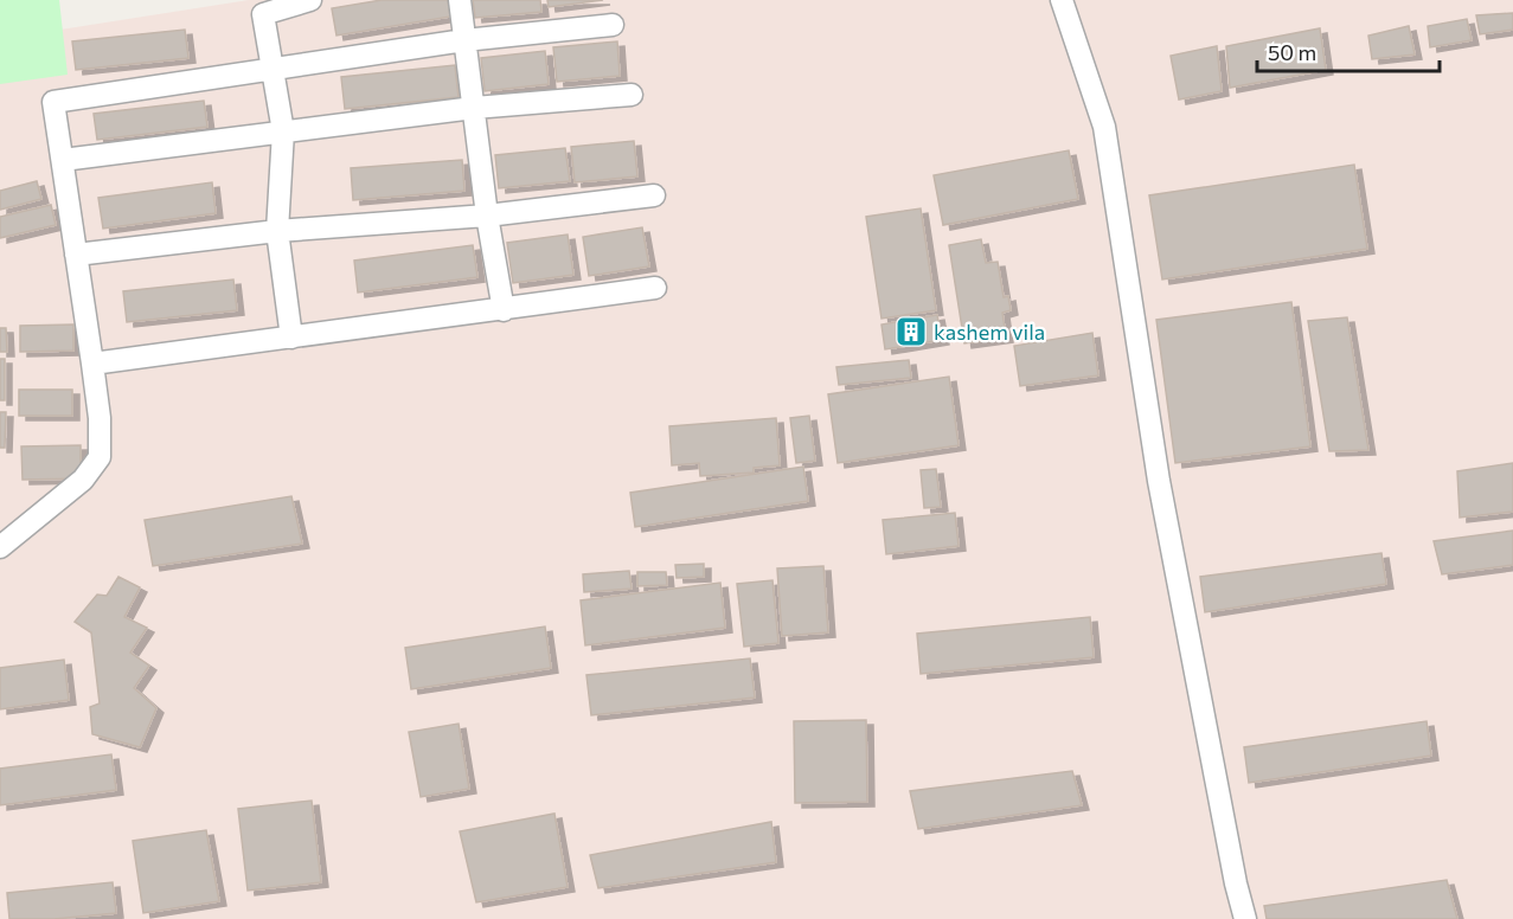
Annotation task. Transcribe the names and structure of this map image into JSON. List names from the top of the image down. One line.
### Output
{"places":{"building":["kashem vila"]},"scale_bar":"50 m"}
